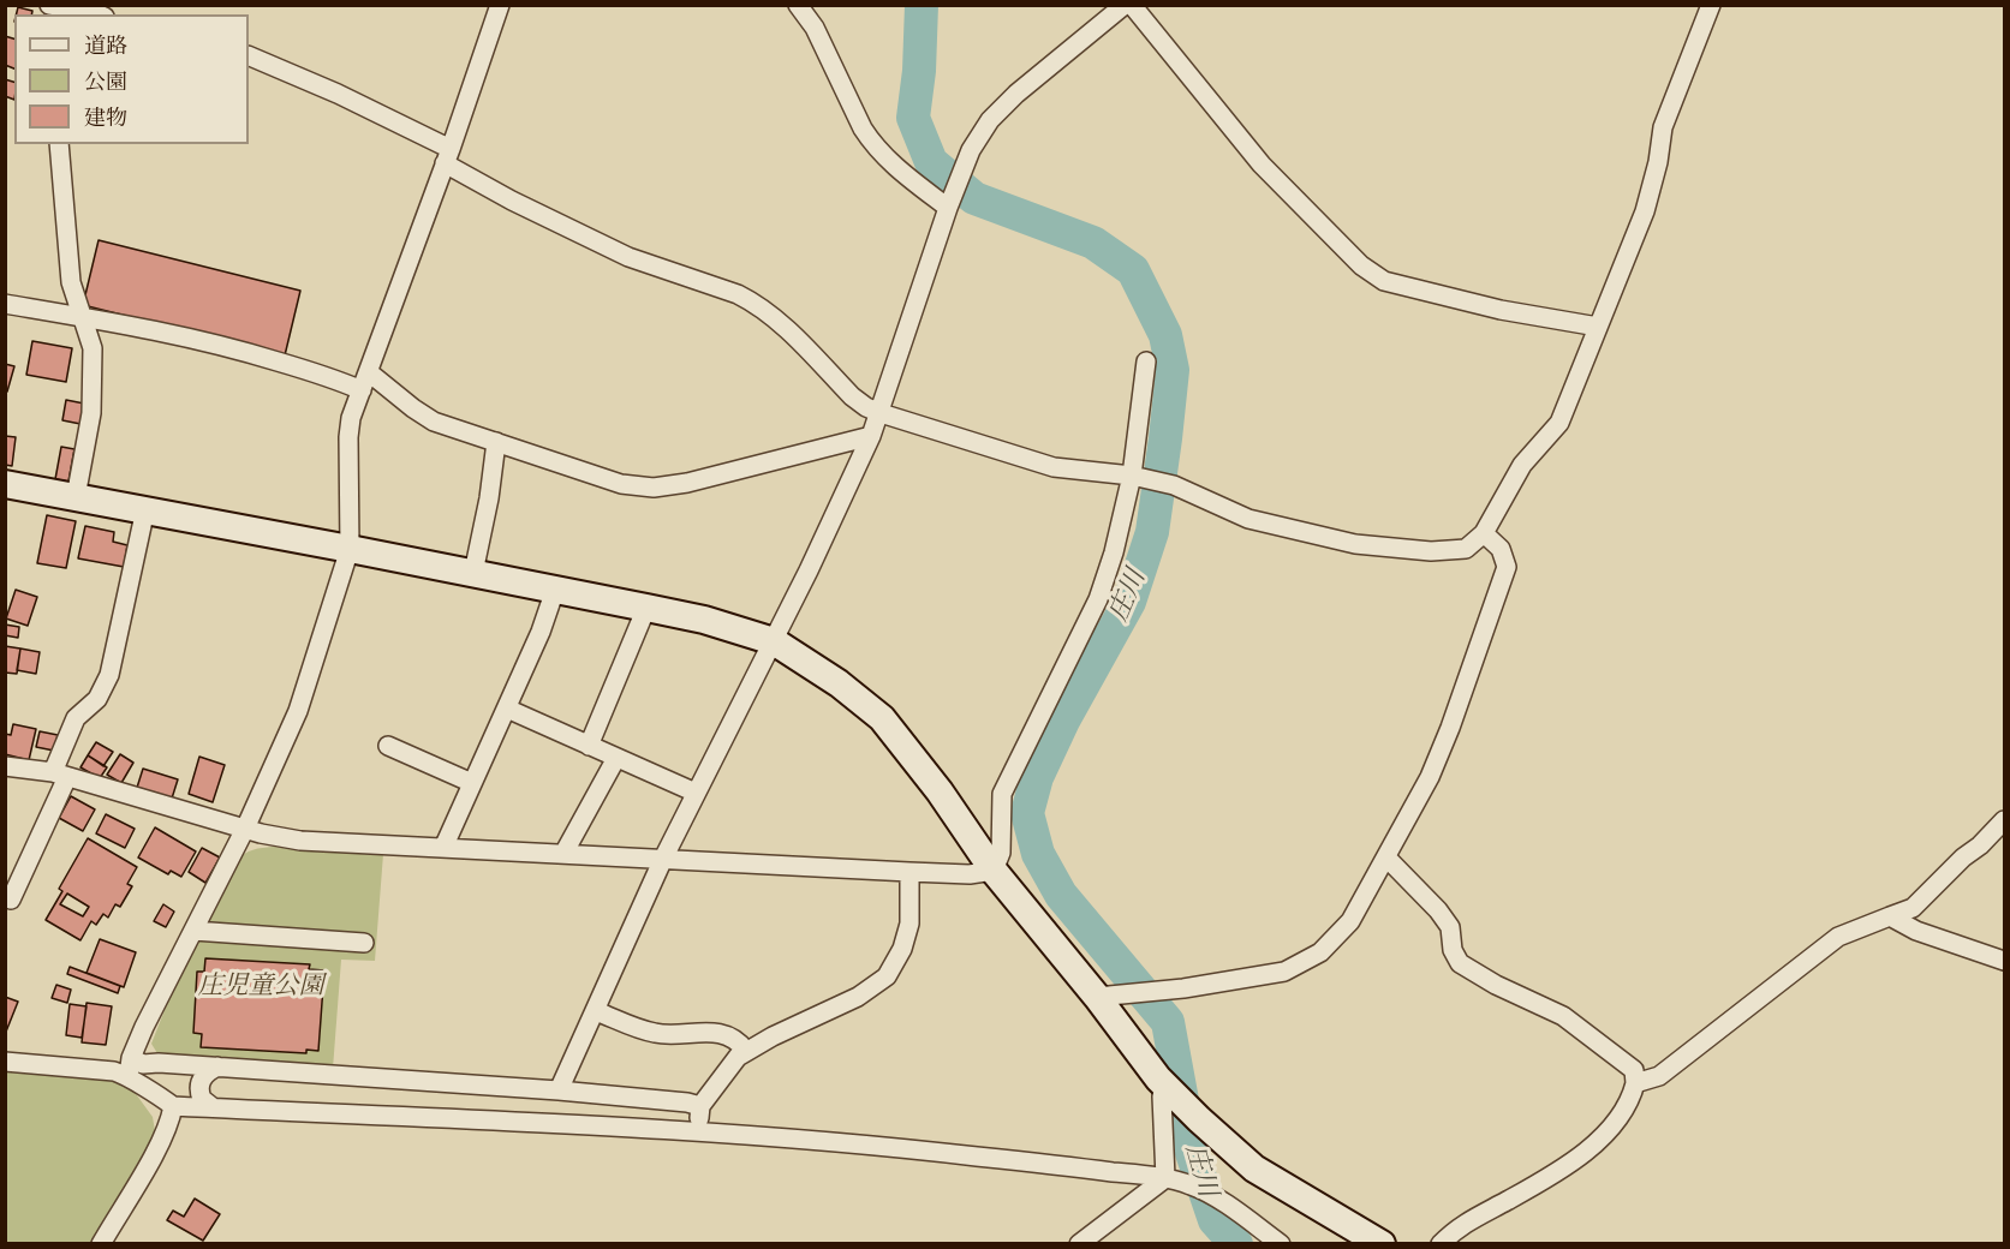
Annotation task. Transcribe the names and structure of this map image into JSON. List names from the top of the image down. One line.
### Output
{"water":["庄川"],"parks":["庄児童公園"],"legend":["道路","公園","建物"]}
